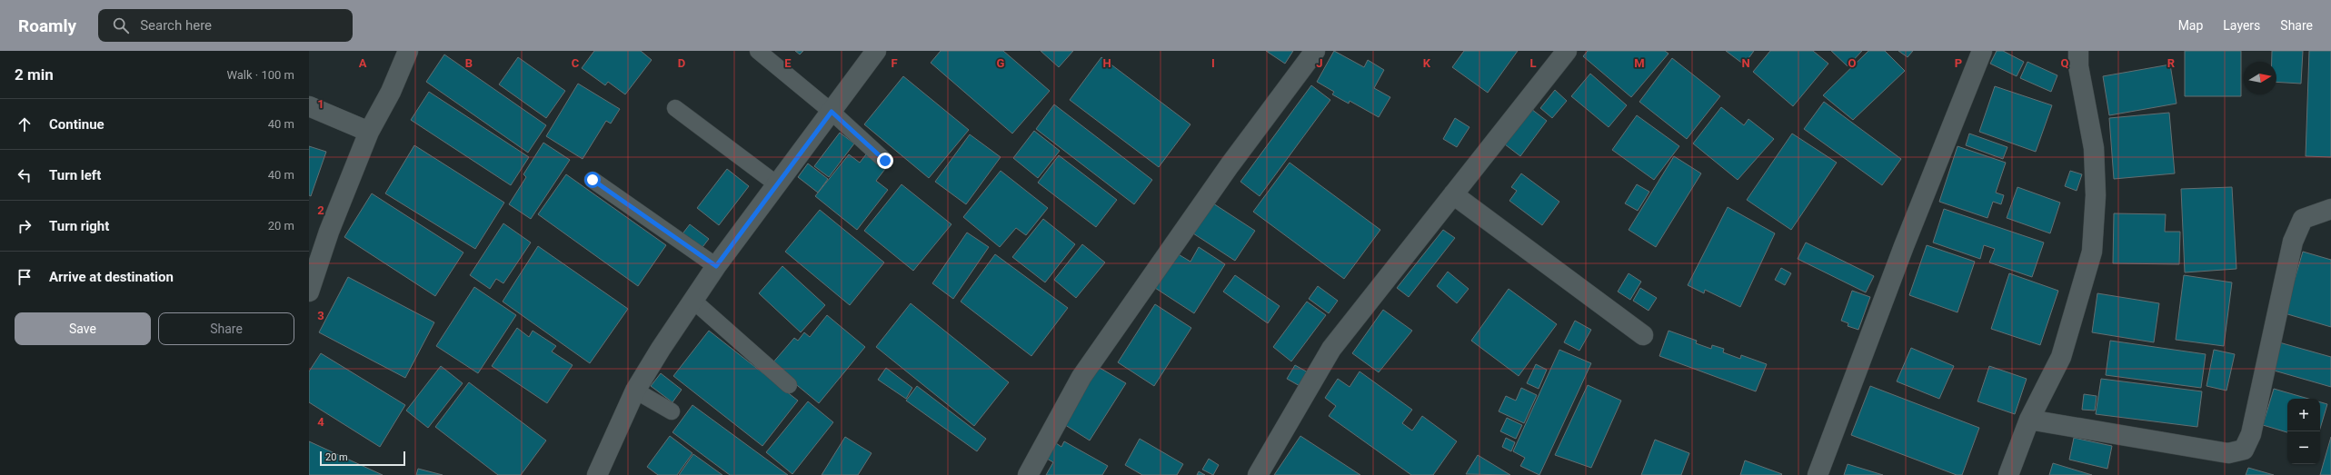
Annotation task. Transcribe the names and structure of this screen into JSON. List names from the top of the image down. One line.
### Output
{"scale_bar":"20 m","north":"right","page":{"header":"Roamly","search":"Search here","nav":["Map","Layers","Share"],"heading":["2 min","Walk · 100 m"],"list":[["Continue","40 m"],["Turn left","40 m"],["Turn right","20 m"],"Arrive at destination"],"buttons":["Save","Share"],"map_buttons":["+","−"],"scale":"20 m"},"grid":{"columns":["A","B","C","D","E","F","G","H","I","J","K","L","M","N","O","P","Q","R"],"rows":["1","2","3","4"]}}
